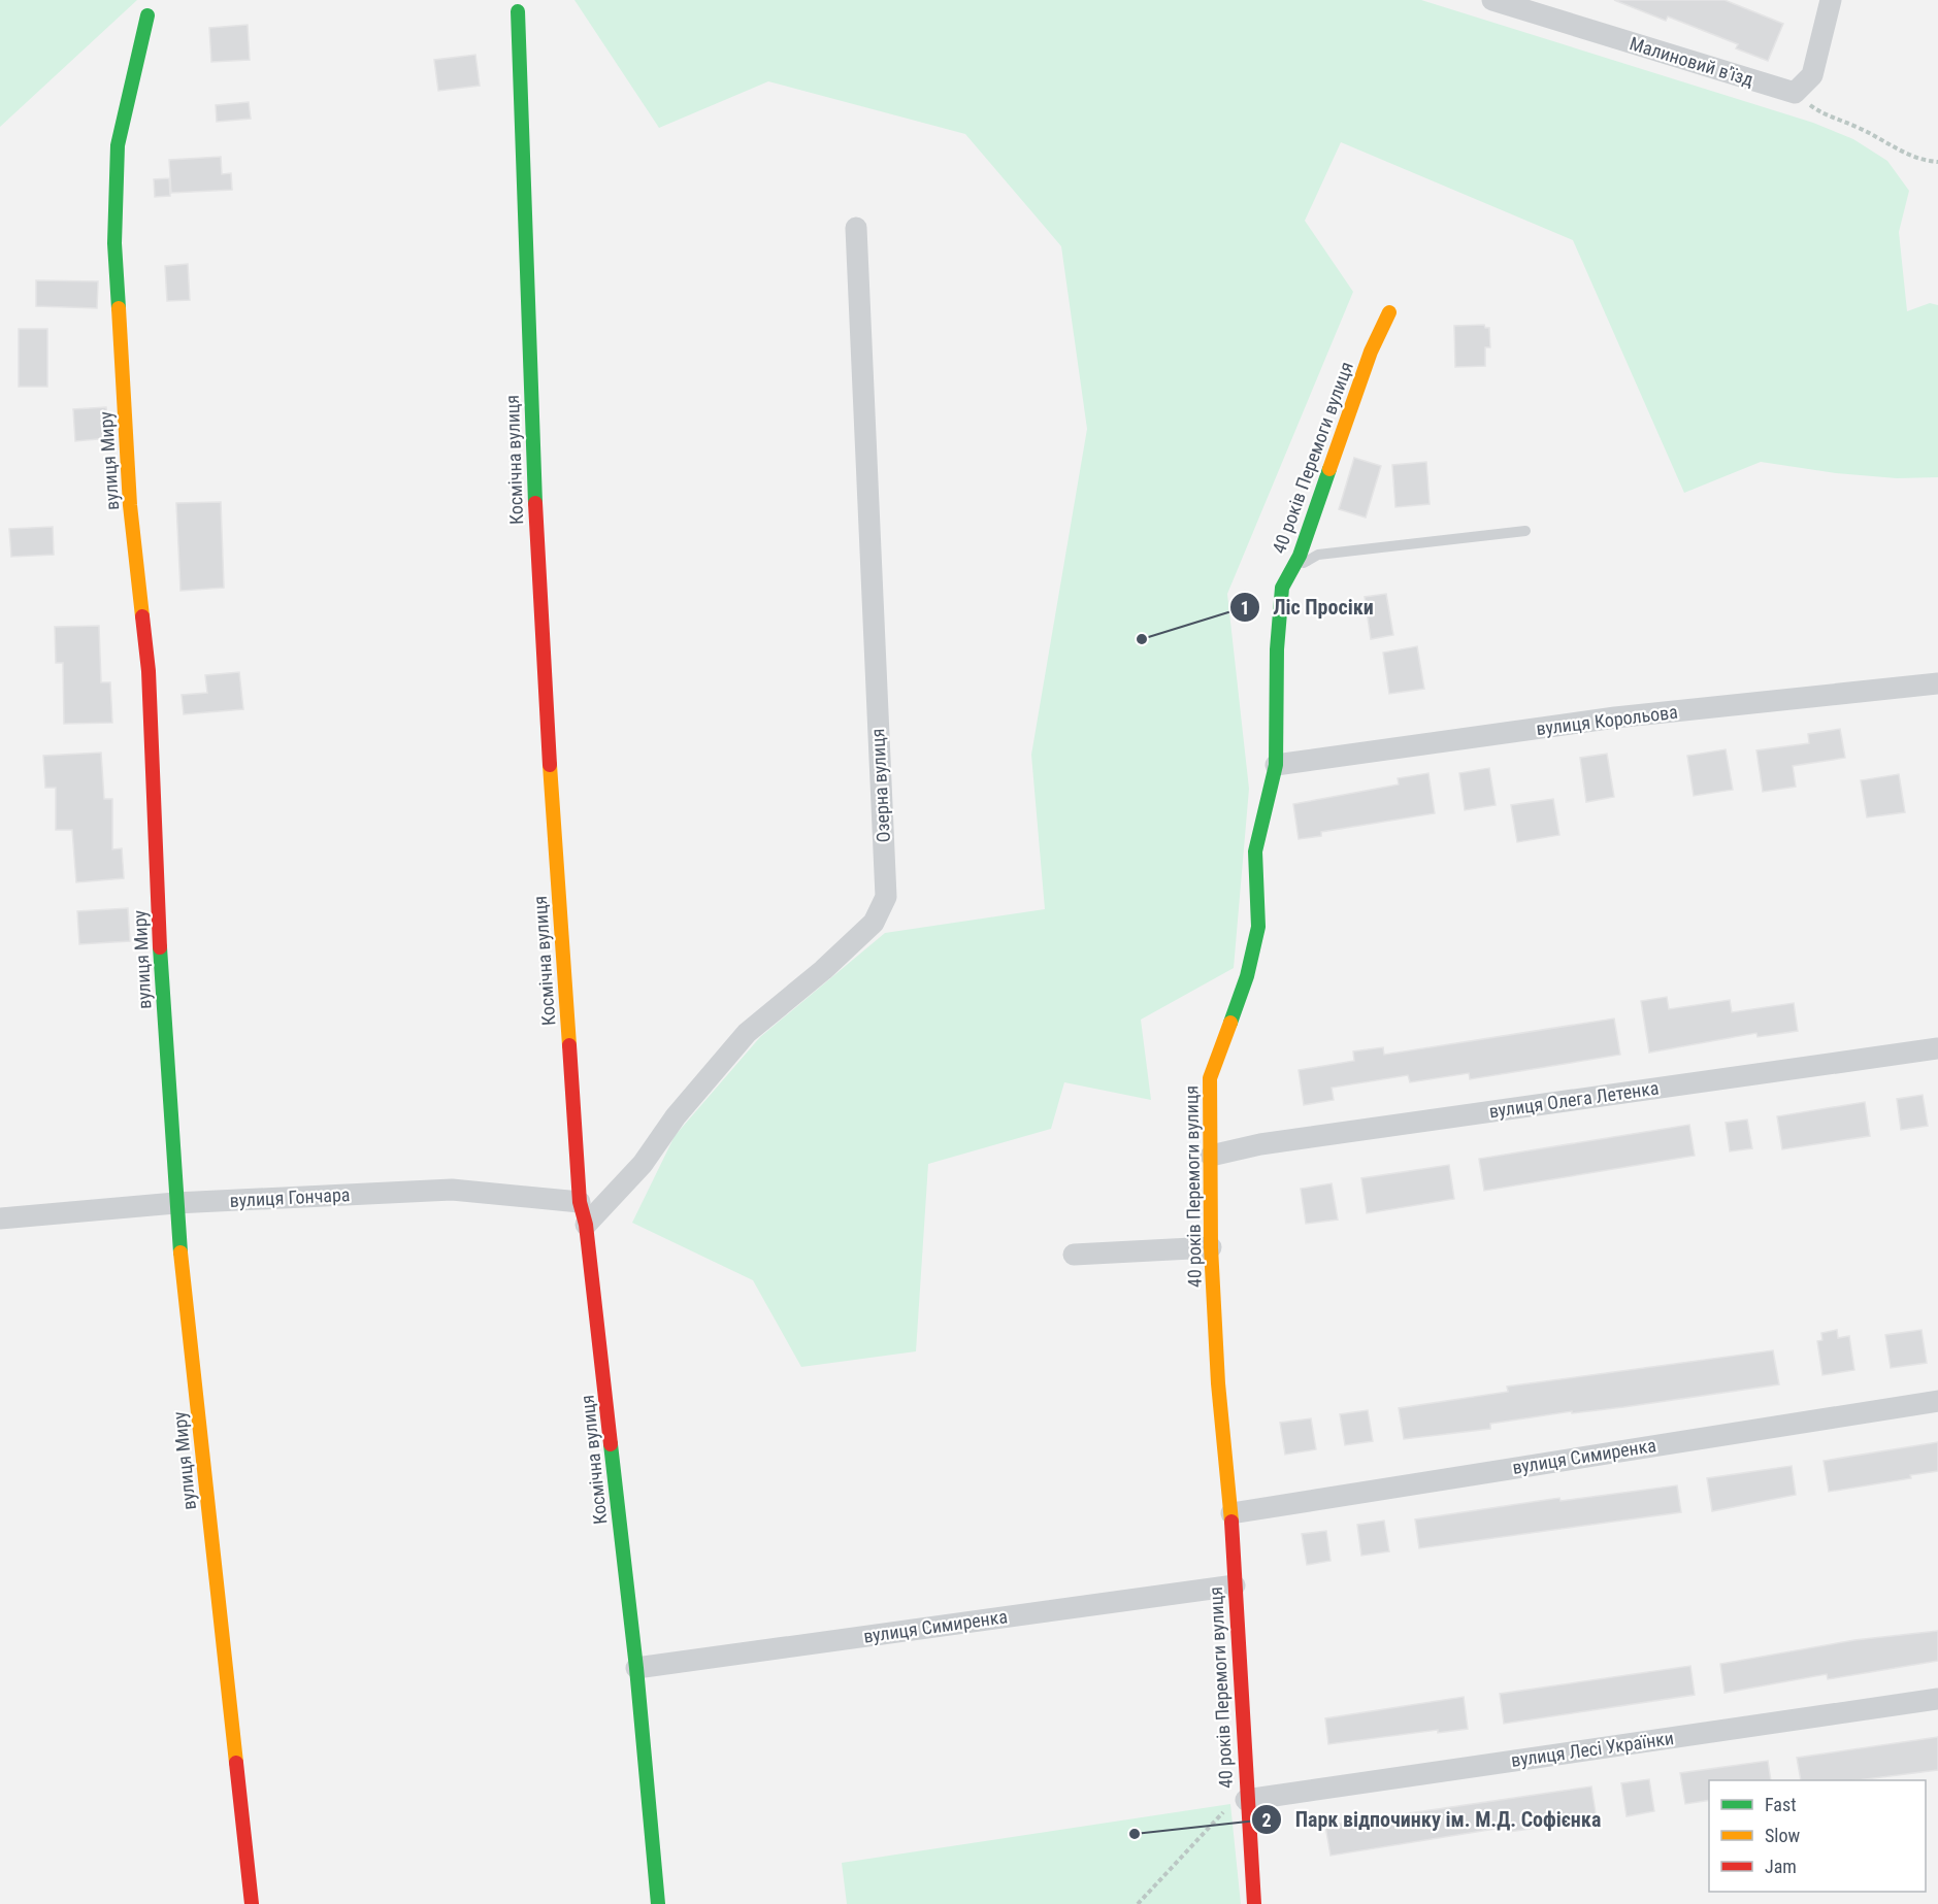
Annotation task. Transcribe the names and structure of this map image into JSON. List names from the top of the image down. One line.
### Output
{"streets":{"street":["Малиновий в'їзд","40 років Перемоги вулиця","Космічна вулиця","вулиця Миру","вулиця Корольова","Озерна вулиця","вулиця Олега Летенка","вулиця Гончара","вулиця Симиренка","вулиця Лесі Українки"]},"crossings":[["40 років Перемоги вулиця","вулиця Корольова"],["40 років Перемоги вулиця","вулиця Олега Летенка"],["40 років Перемоги вулиця","вулиця Симиренка"],["40 років Перемоги вулиця","вулиця Лесі Українки"],["Космічна вулиця","Озерна вулиця"],["Космічна вулиця","вулиця Гончара"],["Космічна вулиця","вулиця Симиренка"],["вулиця Миру","вулиця Гончара"]],"places":["Ліс Просіки","Парк відпочинку ім. М.Д. Софієнка"],"legend":["Fast","Slow","Jam"]}
